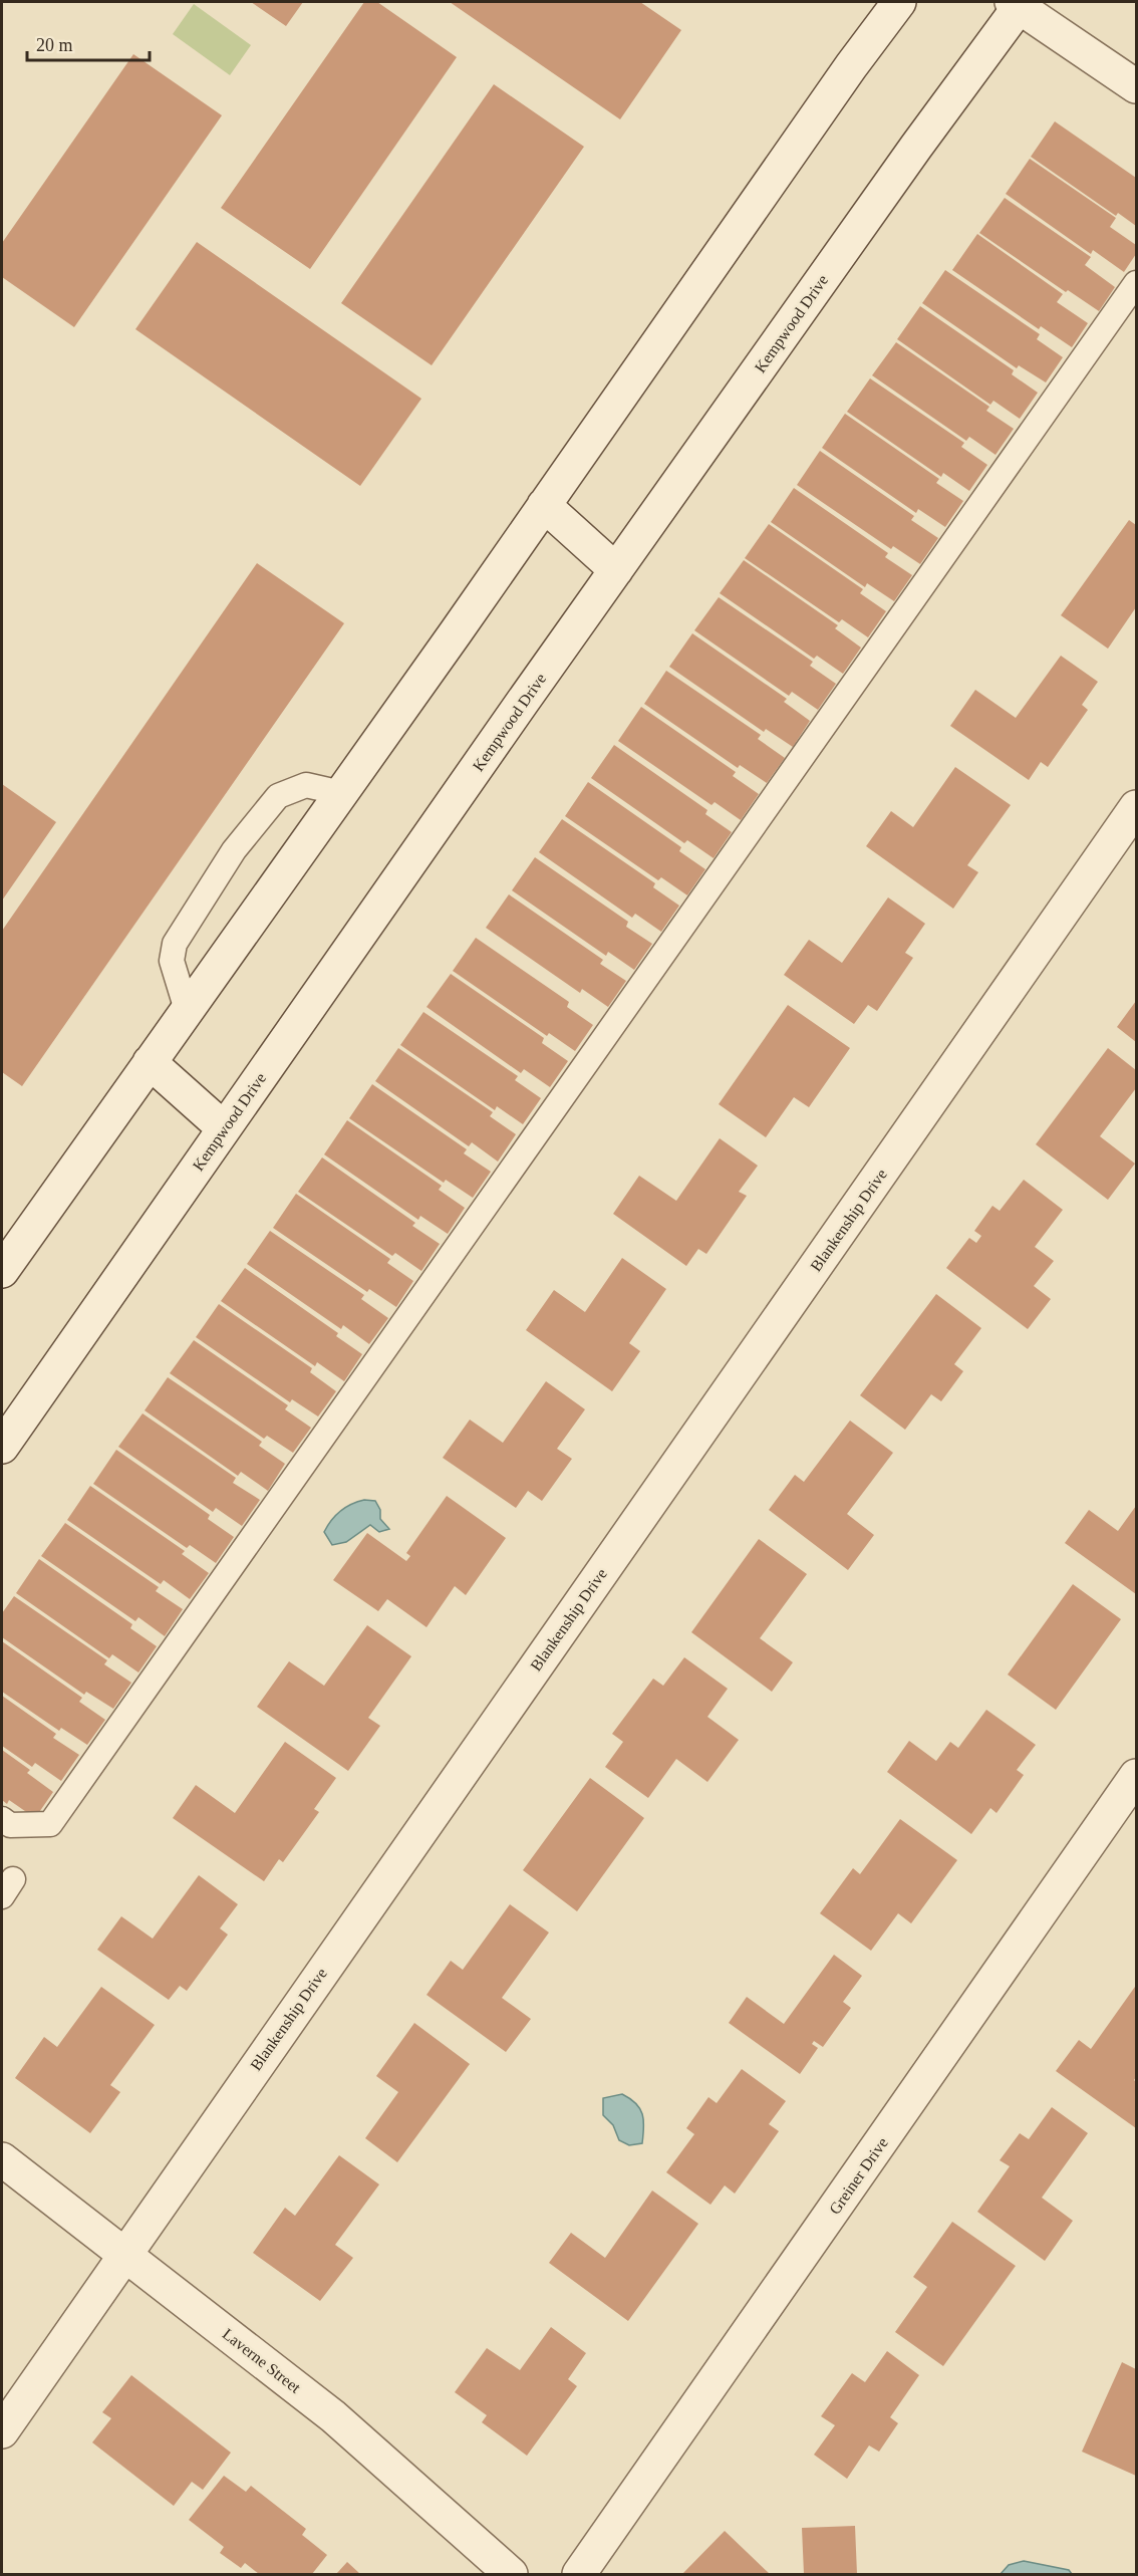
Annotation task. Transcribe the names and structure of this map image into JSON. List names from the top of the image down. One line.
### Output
{"streets":{"street":["Kempwood Drive","Blankenship Drive","Greiner Drive","Laverne Street"]},"crossings":[["Blankenship Drive","Laverne Street"]],"scale_bar":"20 m"}
